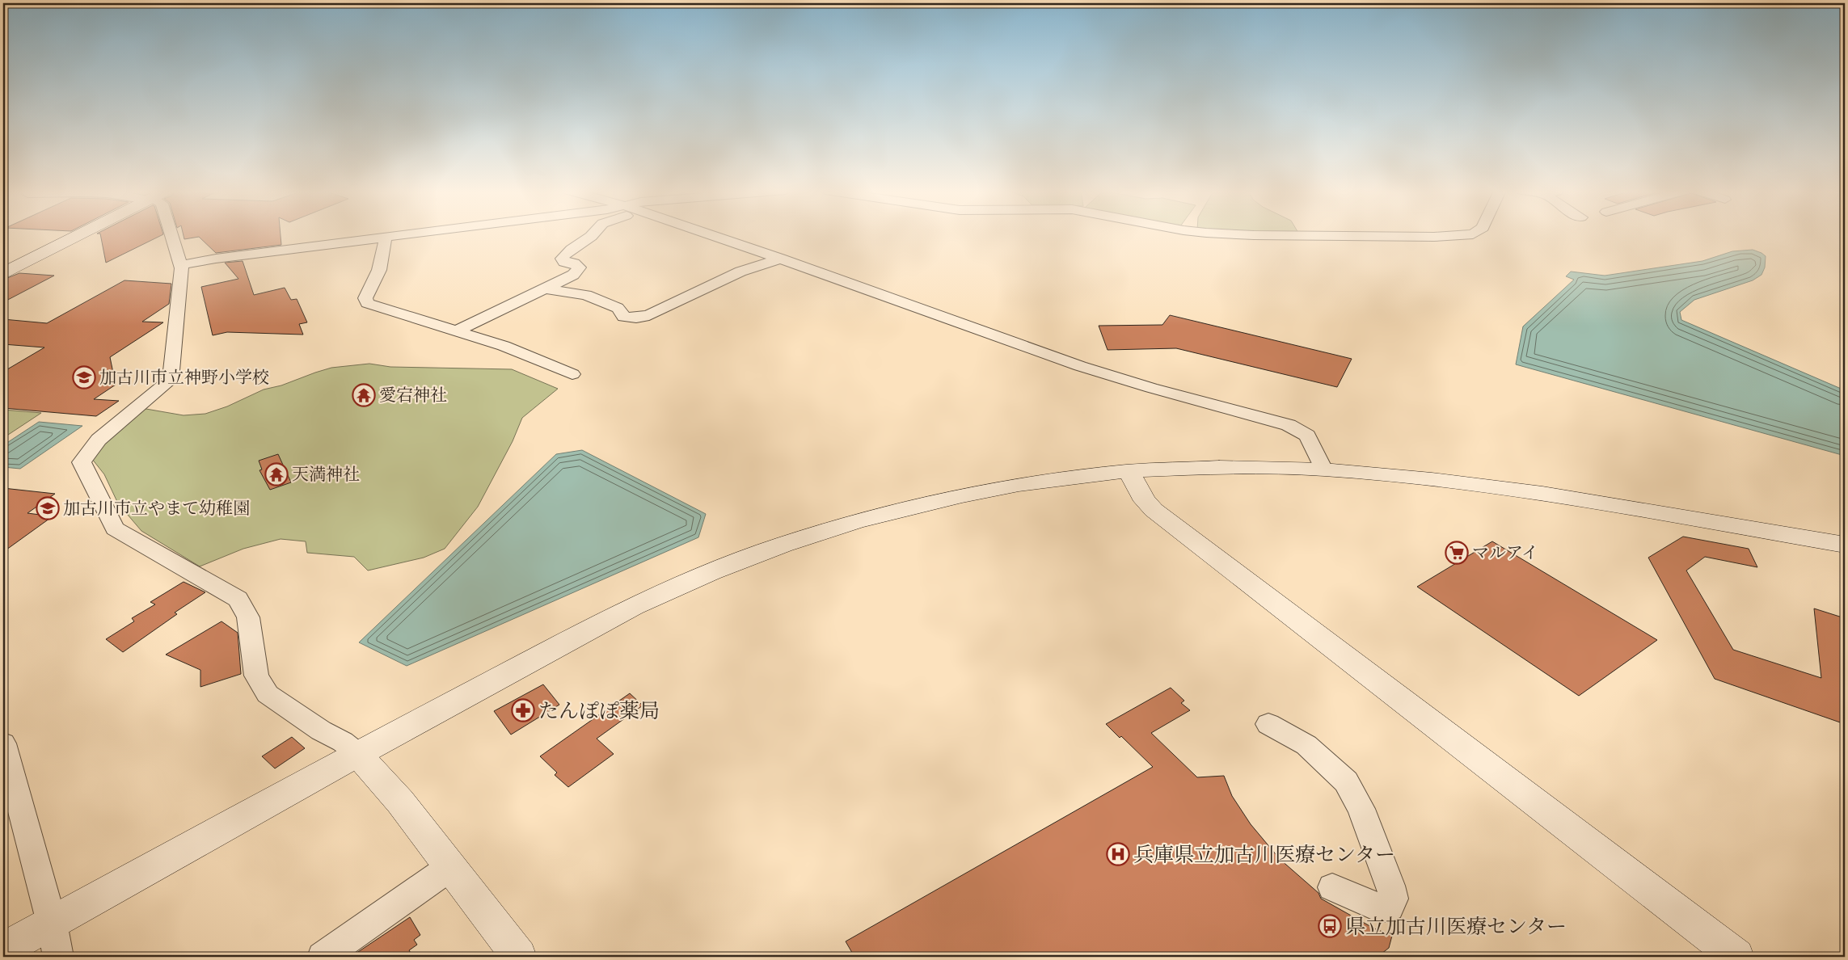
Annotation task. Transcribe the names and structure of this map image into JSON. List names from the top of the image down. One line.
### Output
{"places":{"school or university":["加古川市立神野小学校","加古川市立やまて幼稚園"],"temple":["愛宕神社","天満神社"],"supermarket":["マルアイ"],"pharmacy":["たんぽぽ薬局"],"hospital":["兵庫県立加古川医療センター"],"bus stop":["県立加古川医療センター"]}}
